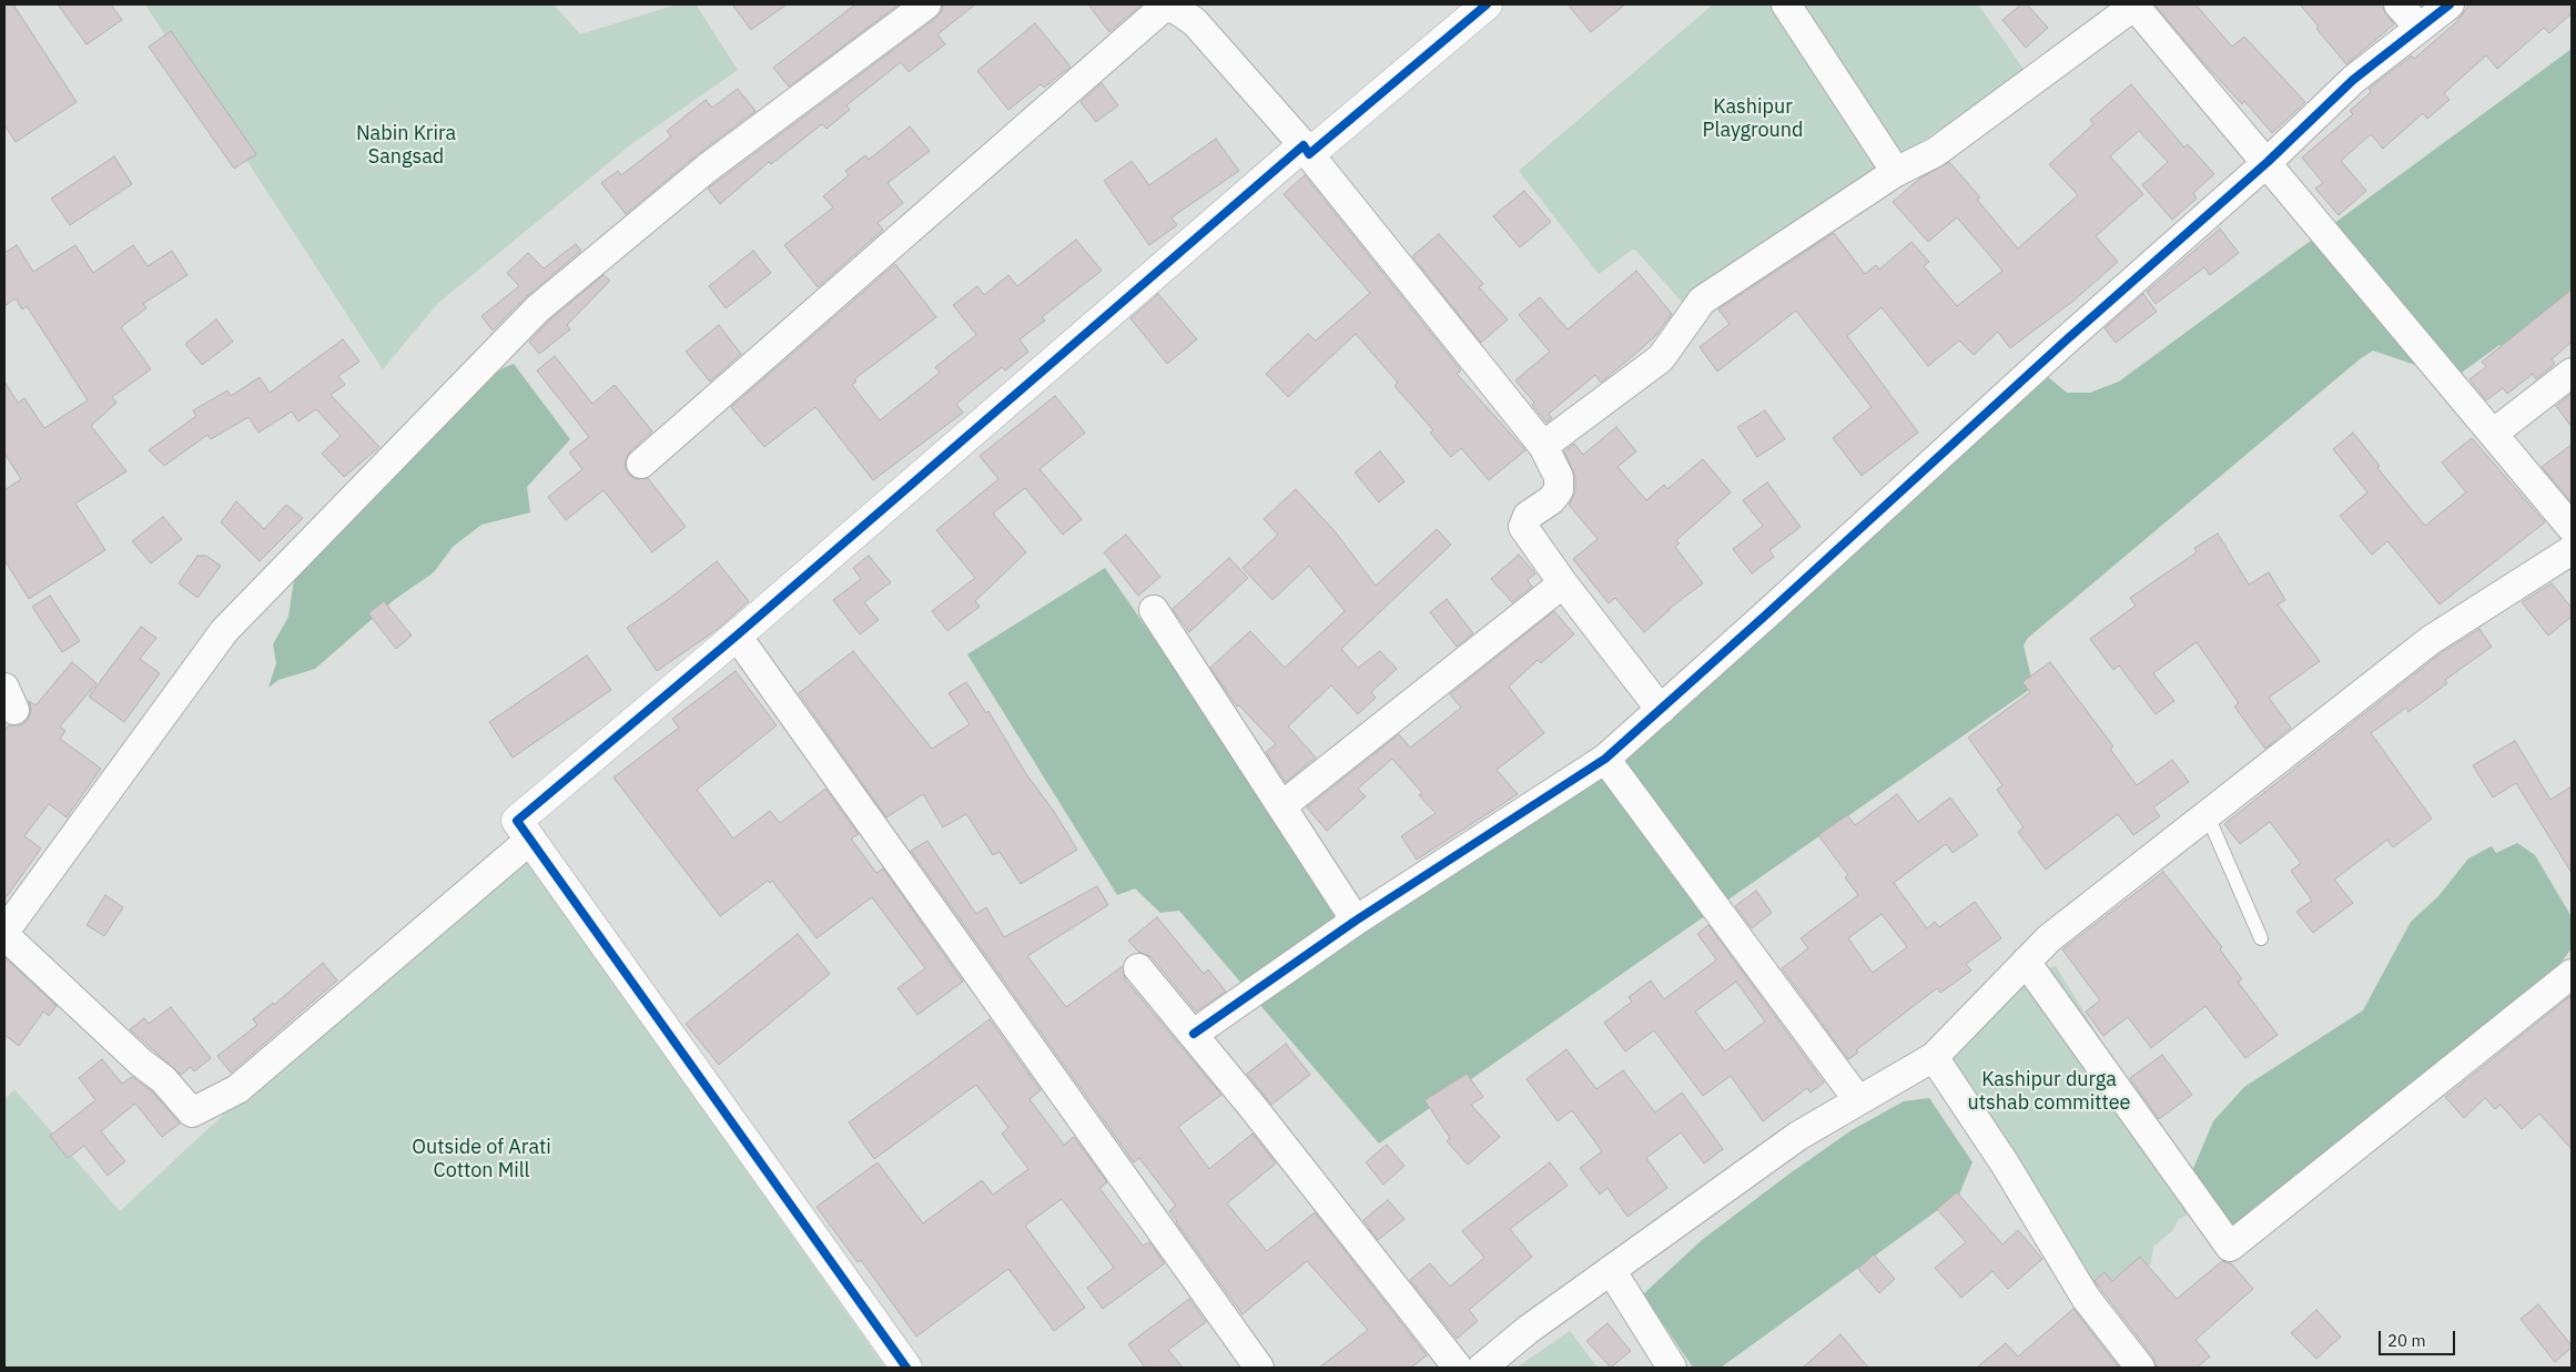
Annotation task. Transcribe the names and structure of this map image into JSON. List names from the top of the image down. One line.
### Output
{"parks":["Kashipur Playground","Nabin Krira Sangsad","Kashipur durga utshab committee","Outside of Arati Cotton Mill"],"scale_bar":"20 m"}
